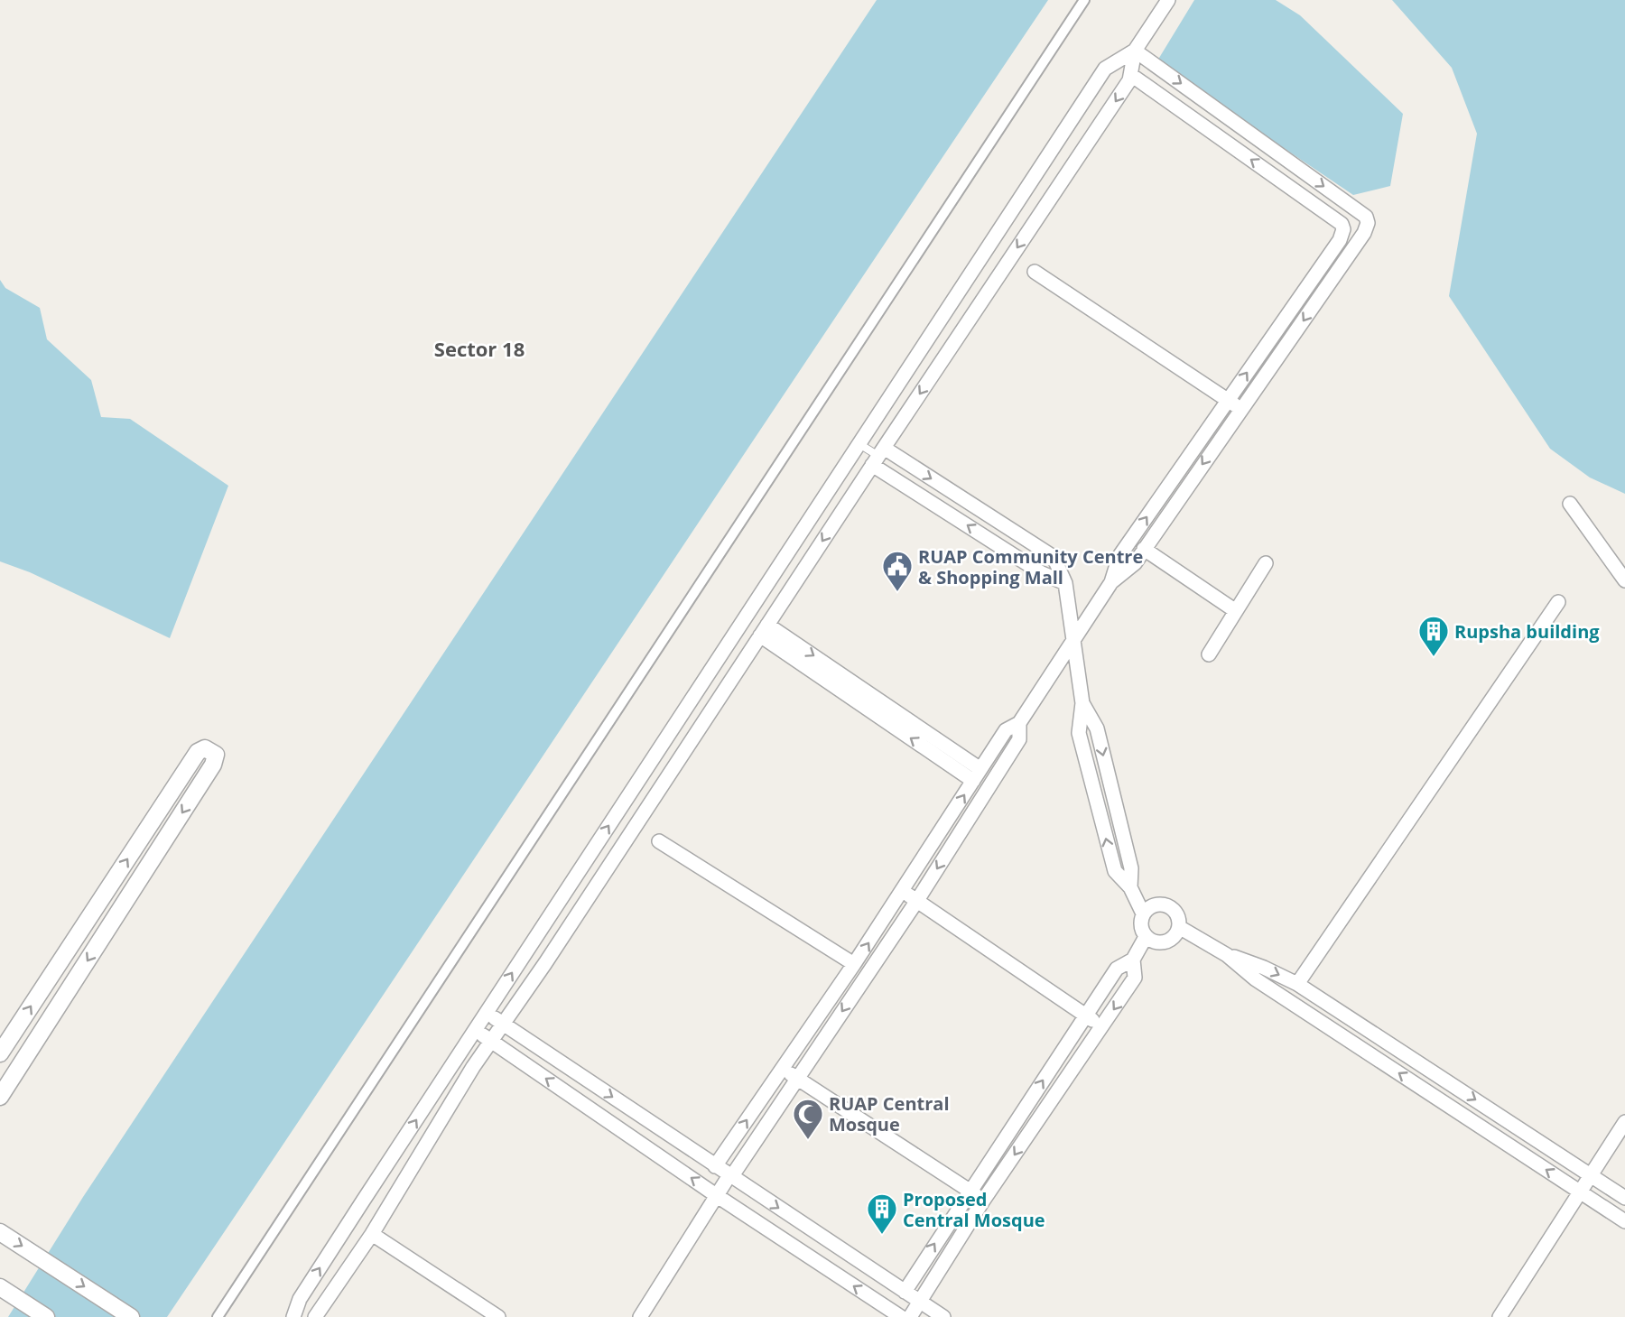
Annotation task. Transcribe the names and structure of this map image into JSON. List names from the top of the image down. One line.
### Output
{"districts":["Sector 18"],"places":{"public building":["RUAP Community Centre & Shopping Mall"],"building":["Rupsha building","Proposed Central Mosque"],"mosque":["RUAP Central Mosque"]}}
